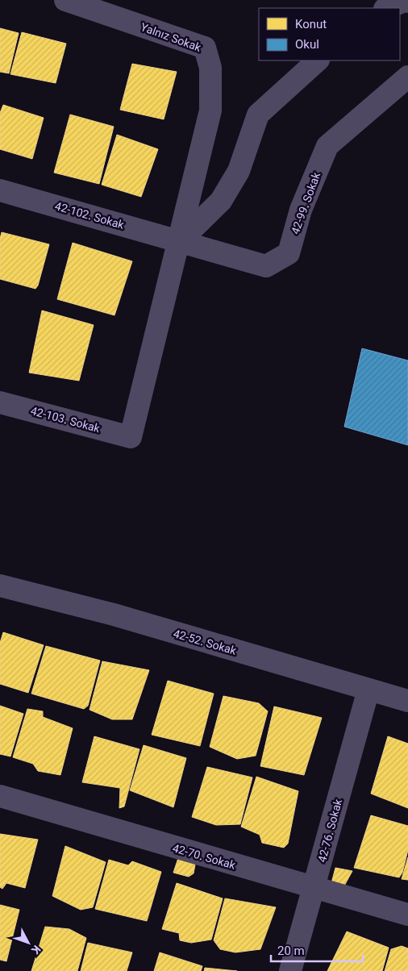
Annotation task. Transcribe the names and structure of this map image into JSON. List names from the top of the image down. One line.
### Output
{"streets":{"street":["Yalnız Sokak","42-99. Sokak","42-102. Sokak","42-103. Sokak","42-52. Sokak","42-76. Sokak","42-70. Sokak"]},"crossings":[["Yalnız Sokak","42-99. Sokak"],["Yalnız Sokak","42-102. Sokak"],["Yalnız Sokak","42-103. Sokak"],["42-99. Sokak","42-102. Sokak"],["42-99. Sokak","42-103. Sokak"],["42-102. Sokak","42-103. Sokak"],["42-52. Sokak","42-76. Sokak"],["42-76. Sokak","42-70. Sokak"]],"legend":["Konut","Okul"],"scale_bar":"20 m","north":"bottom right"}
